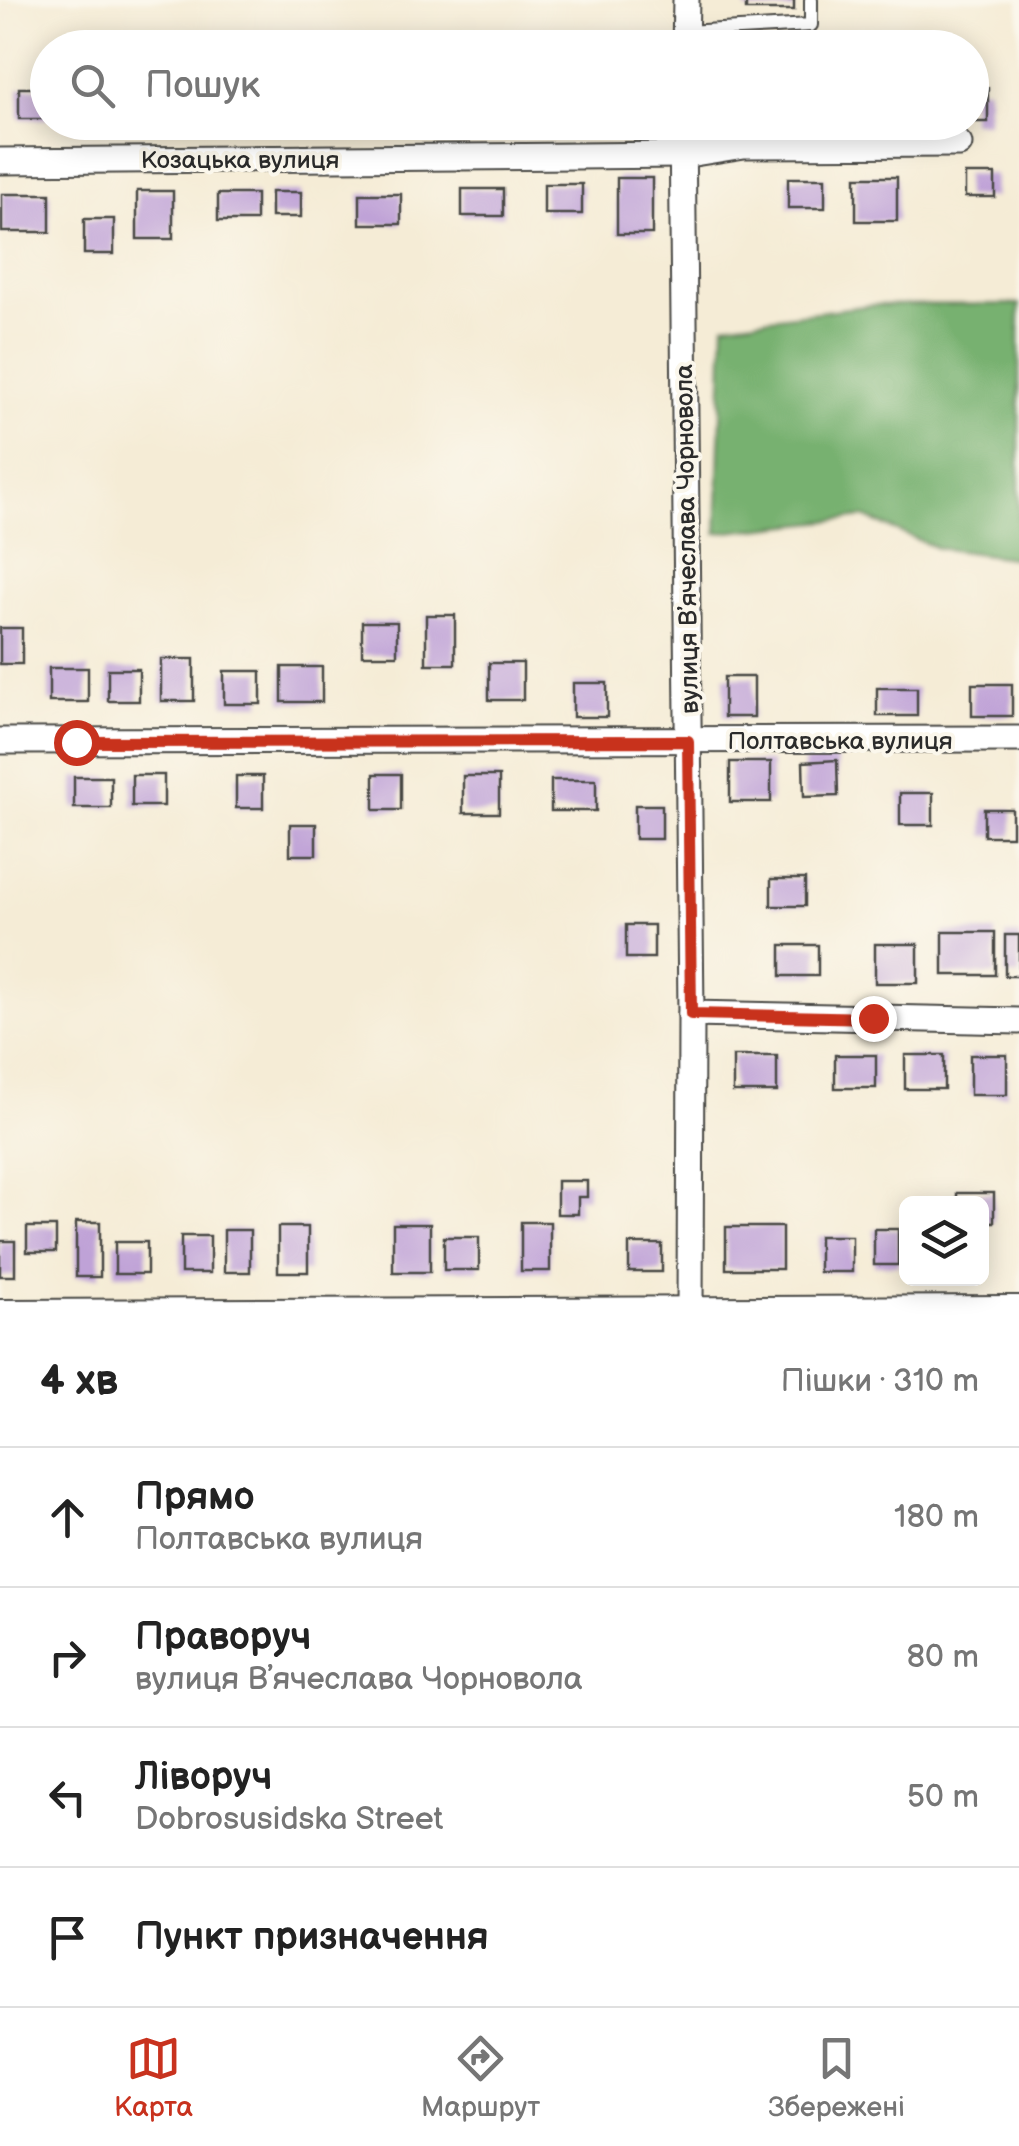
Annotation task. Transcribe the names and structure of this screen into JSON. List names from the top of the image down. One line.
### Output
{"streets":{"street":["Козацька вулиця","вулиця Вʼячеслава Чорновола","Полтавська вулиця"]},"crossings":[["Козацька вулиця","вулиця Вʼячеслава Чорновола"],["вулиця Вʼячеслава Чорновола","Полтавська вулиця"]],"page":{"search":"Пошук","heading":["4 хв","Пішки · 310 m"],"list":[["Прямо","Полтавська вулиця","180 m"],["Праворуч","вулиця Вʼячеслава Чорновола","80 m"],["Ліворуч","Dobrosusidska Street","50 m"],"Пункт призначення"],"nav":["Карта","Маршрут","Збережені"]}}
